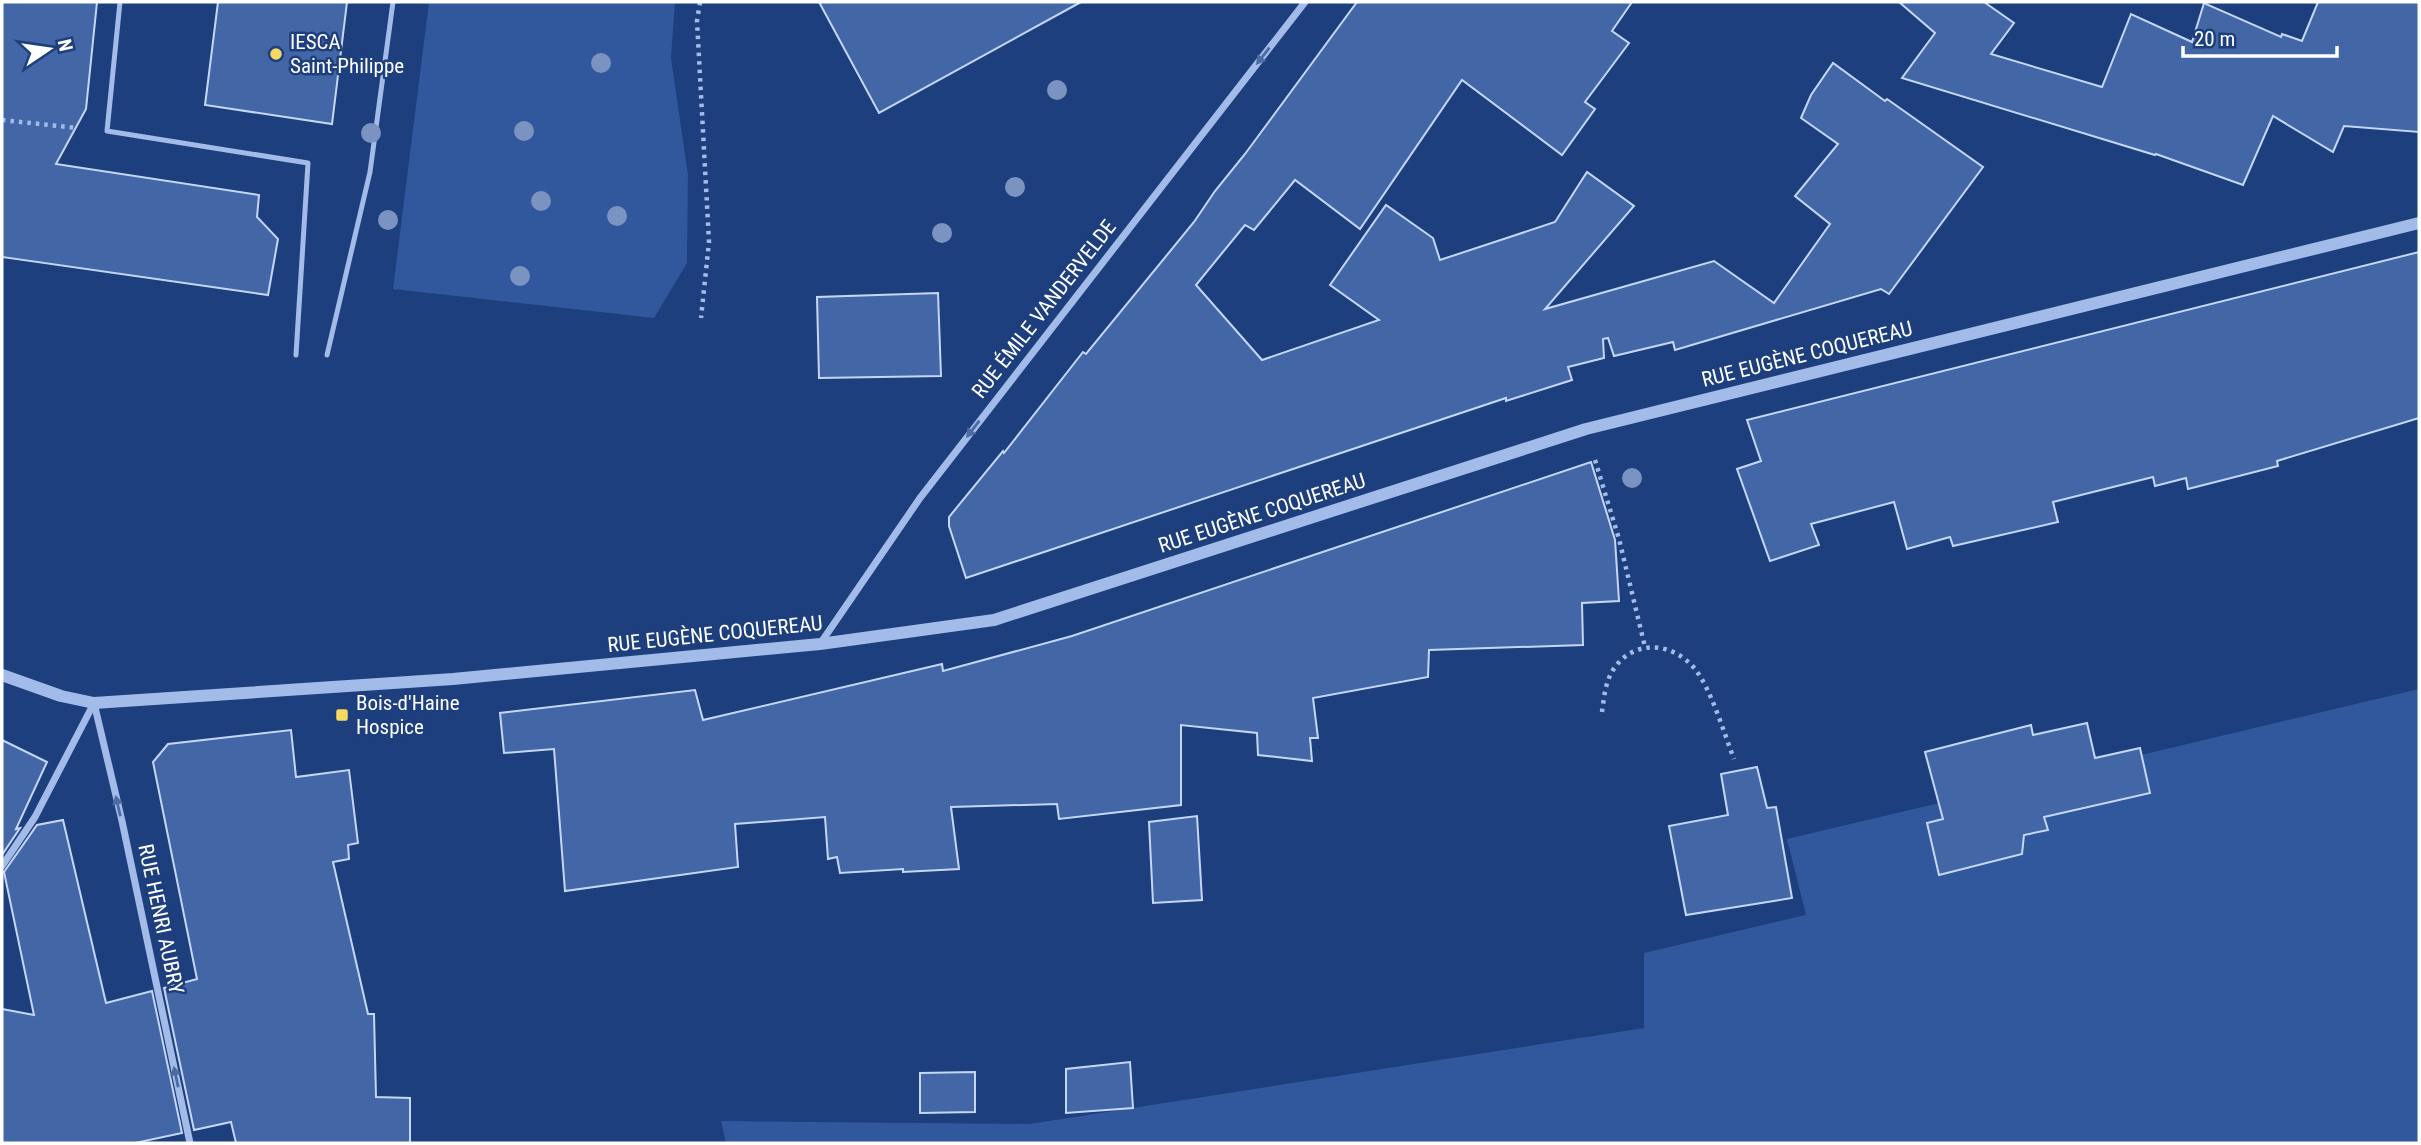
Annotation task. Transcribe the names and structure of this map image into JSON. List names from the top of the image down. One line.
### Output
{"streets":{"street":["RUE ÉMILE VANDERVELDE","RUE EUGÈNE COQUEREAU","RUE HENRI AUBRY"]},"crossings":[["RUE ÉMILE VANDERVELDE","RUE EUGÈNE COQUEREAU"],["RUE EUGÈNE COQUEREAU","RUE HENRI AUBRY"]],"one_way":["RUE ÉMILE VANDERVELDE","RUE HENRI AUBRY"],"places":{"other":["IESCA Saint-Philippe"],"transit":["Bois-d'Haine Hospice"]},"scale_bar":"20 m","north":"right"}
